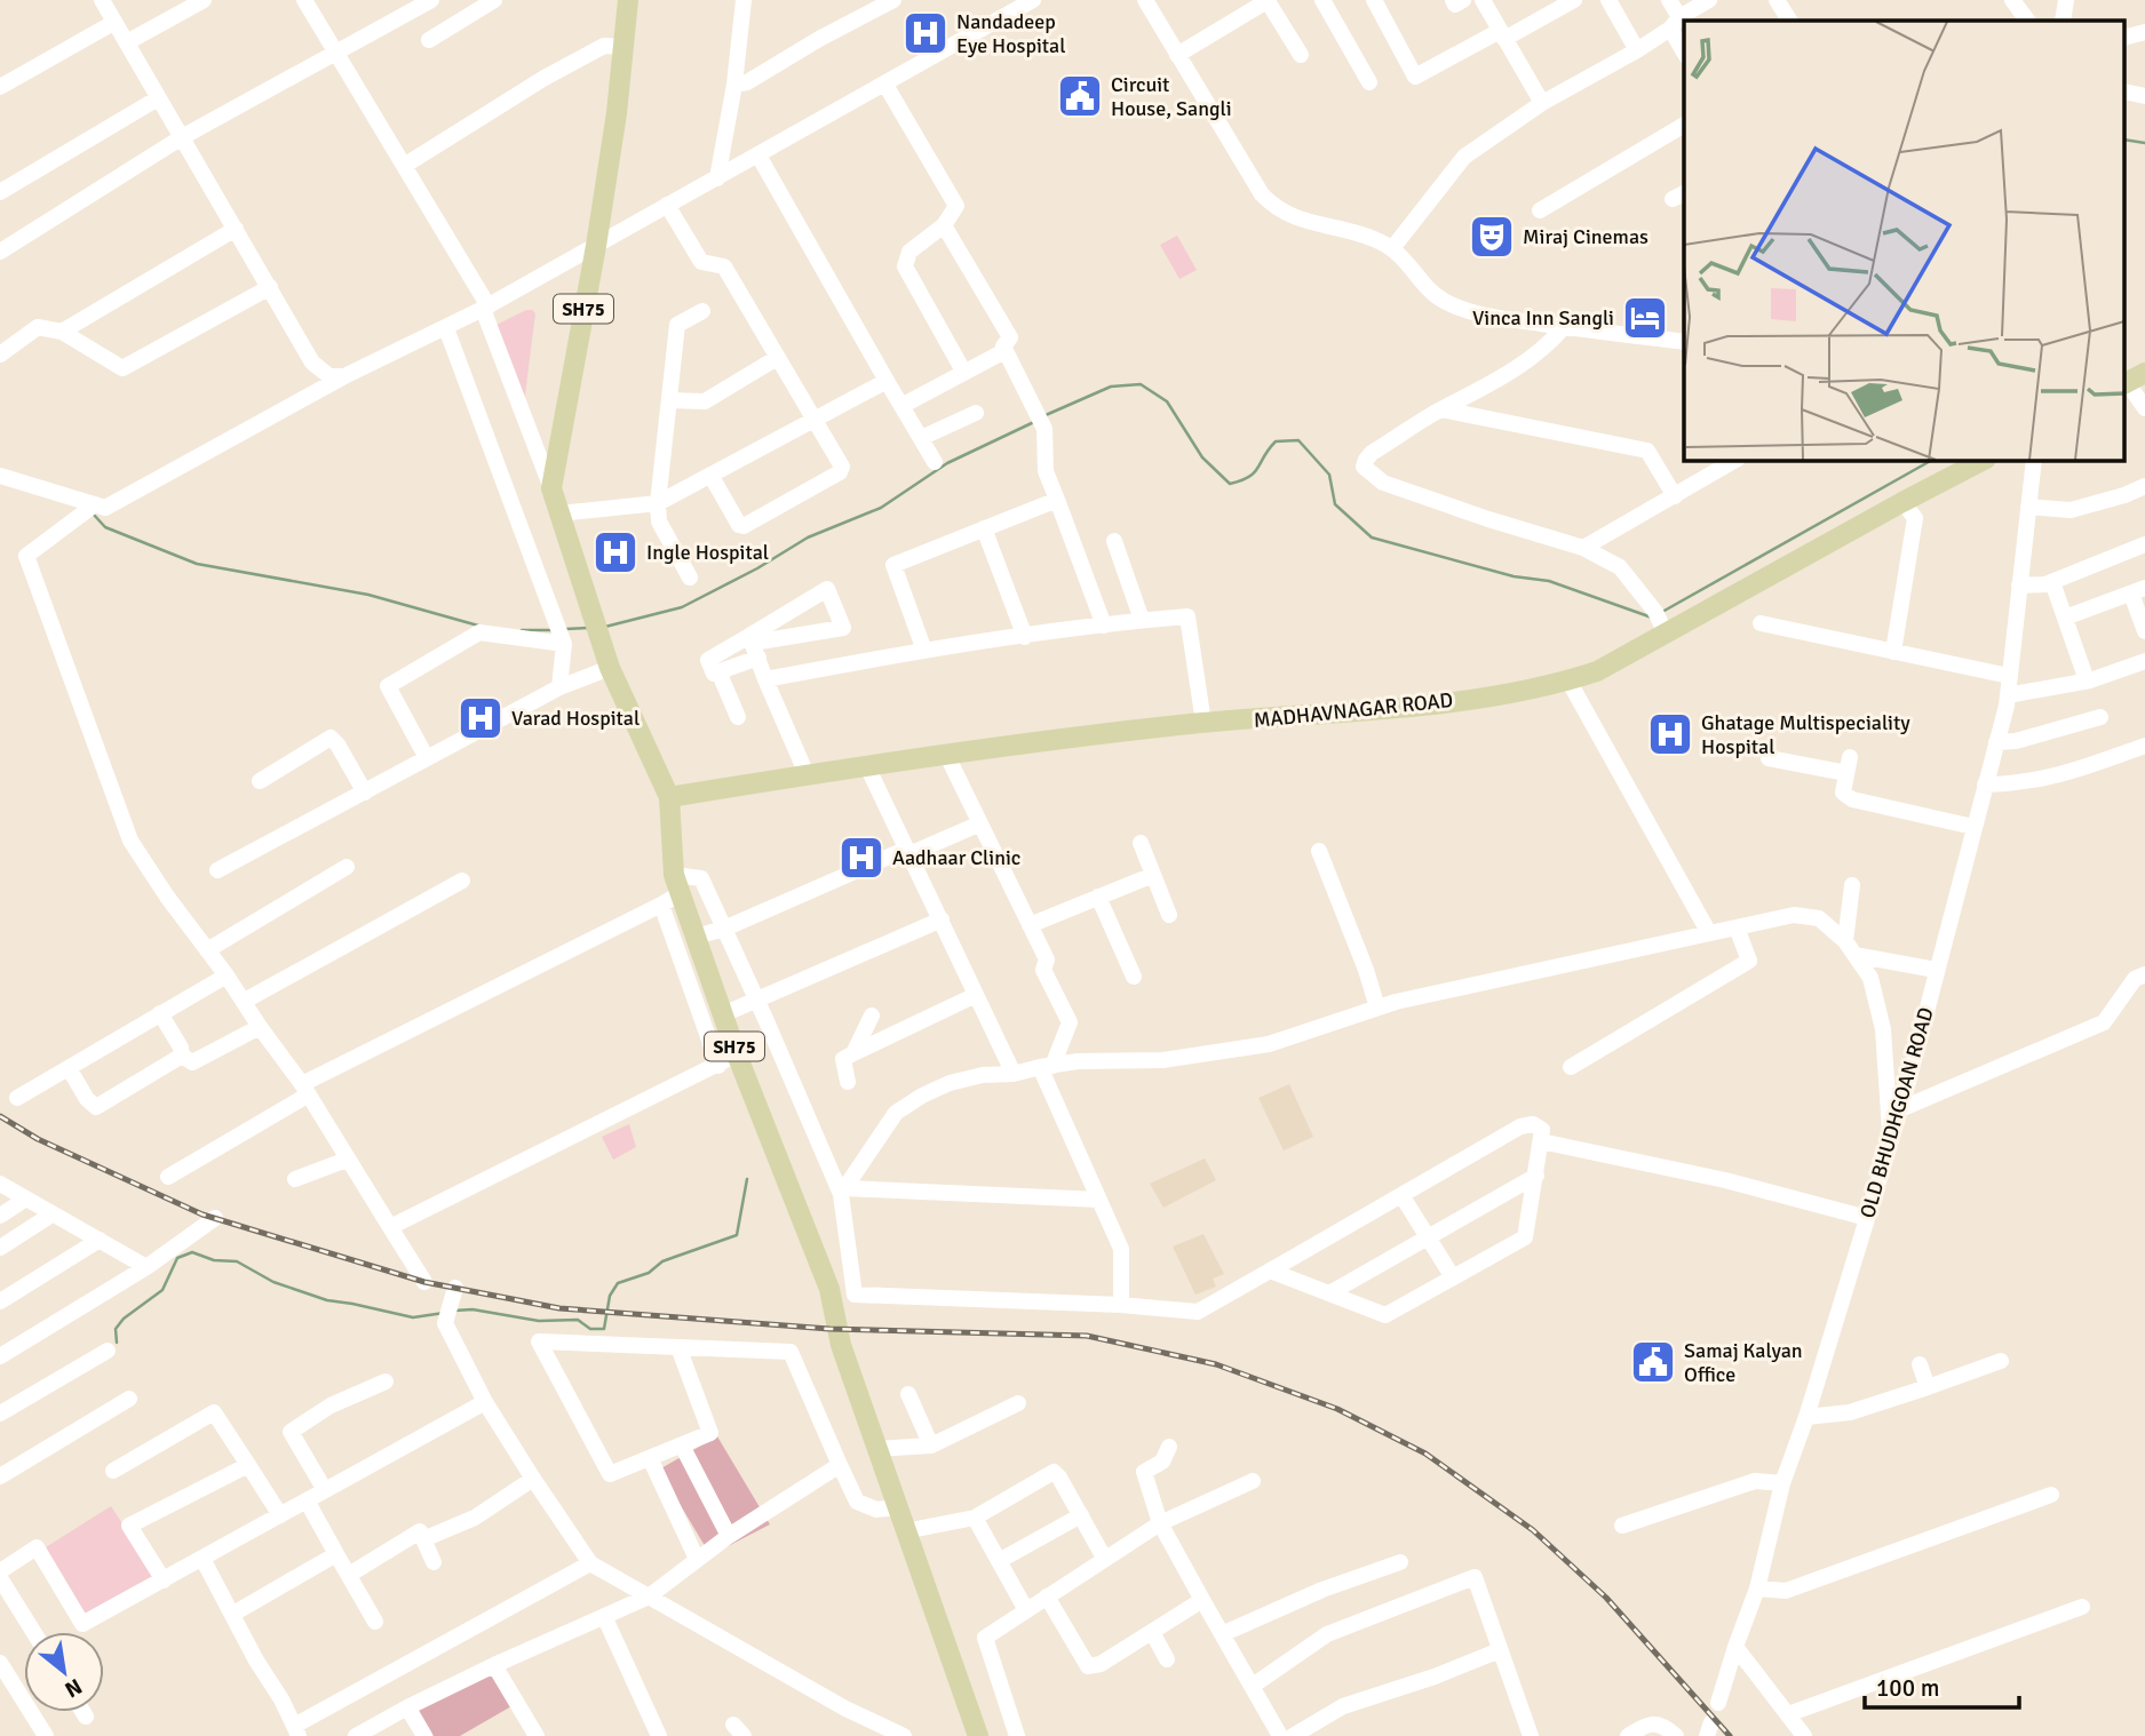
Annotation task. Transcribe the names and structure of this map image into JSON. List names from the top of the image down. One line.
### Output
{"streets":{"main road":["SH75","MADHAVNAGAR ROAD"],"street":["OLD BHUDHGOAN ROAD"]},"crossings":[["SH75","MADHAVNAGAR ROAD"]],"places":{"hospital":["Nandadeep Eye Hospital","Ingle Hospital","Varad Hospital","Ghatage Multispeciality Hospital","Aadhaar Clinic"],"public building":["Circuit House, Sangli","Samaj Kalyan Office"],"theatre":["Miraj Cinemas"],"hotel":["Vinca Inn Sangli"]},"scale_bar":"100 m","north":"bottom right"}
